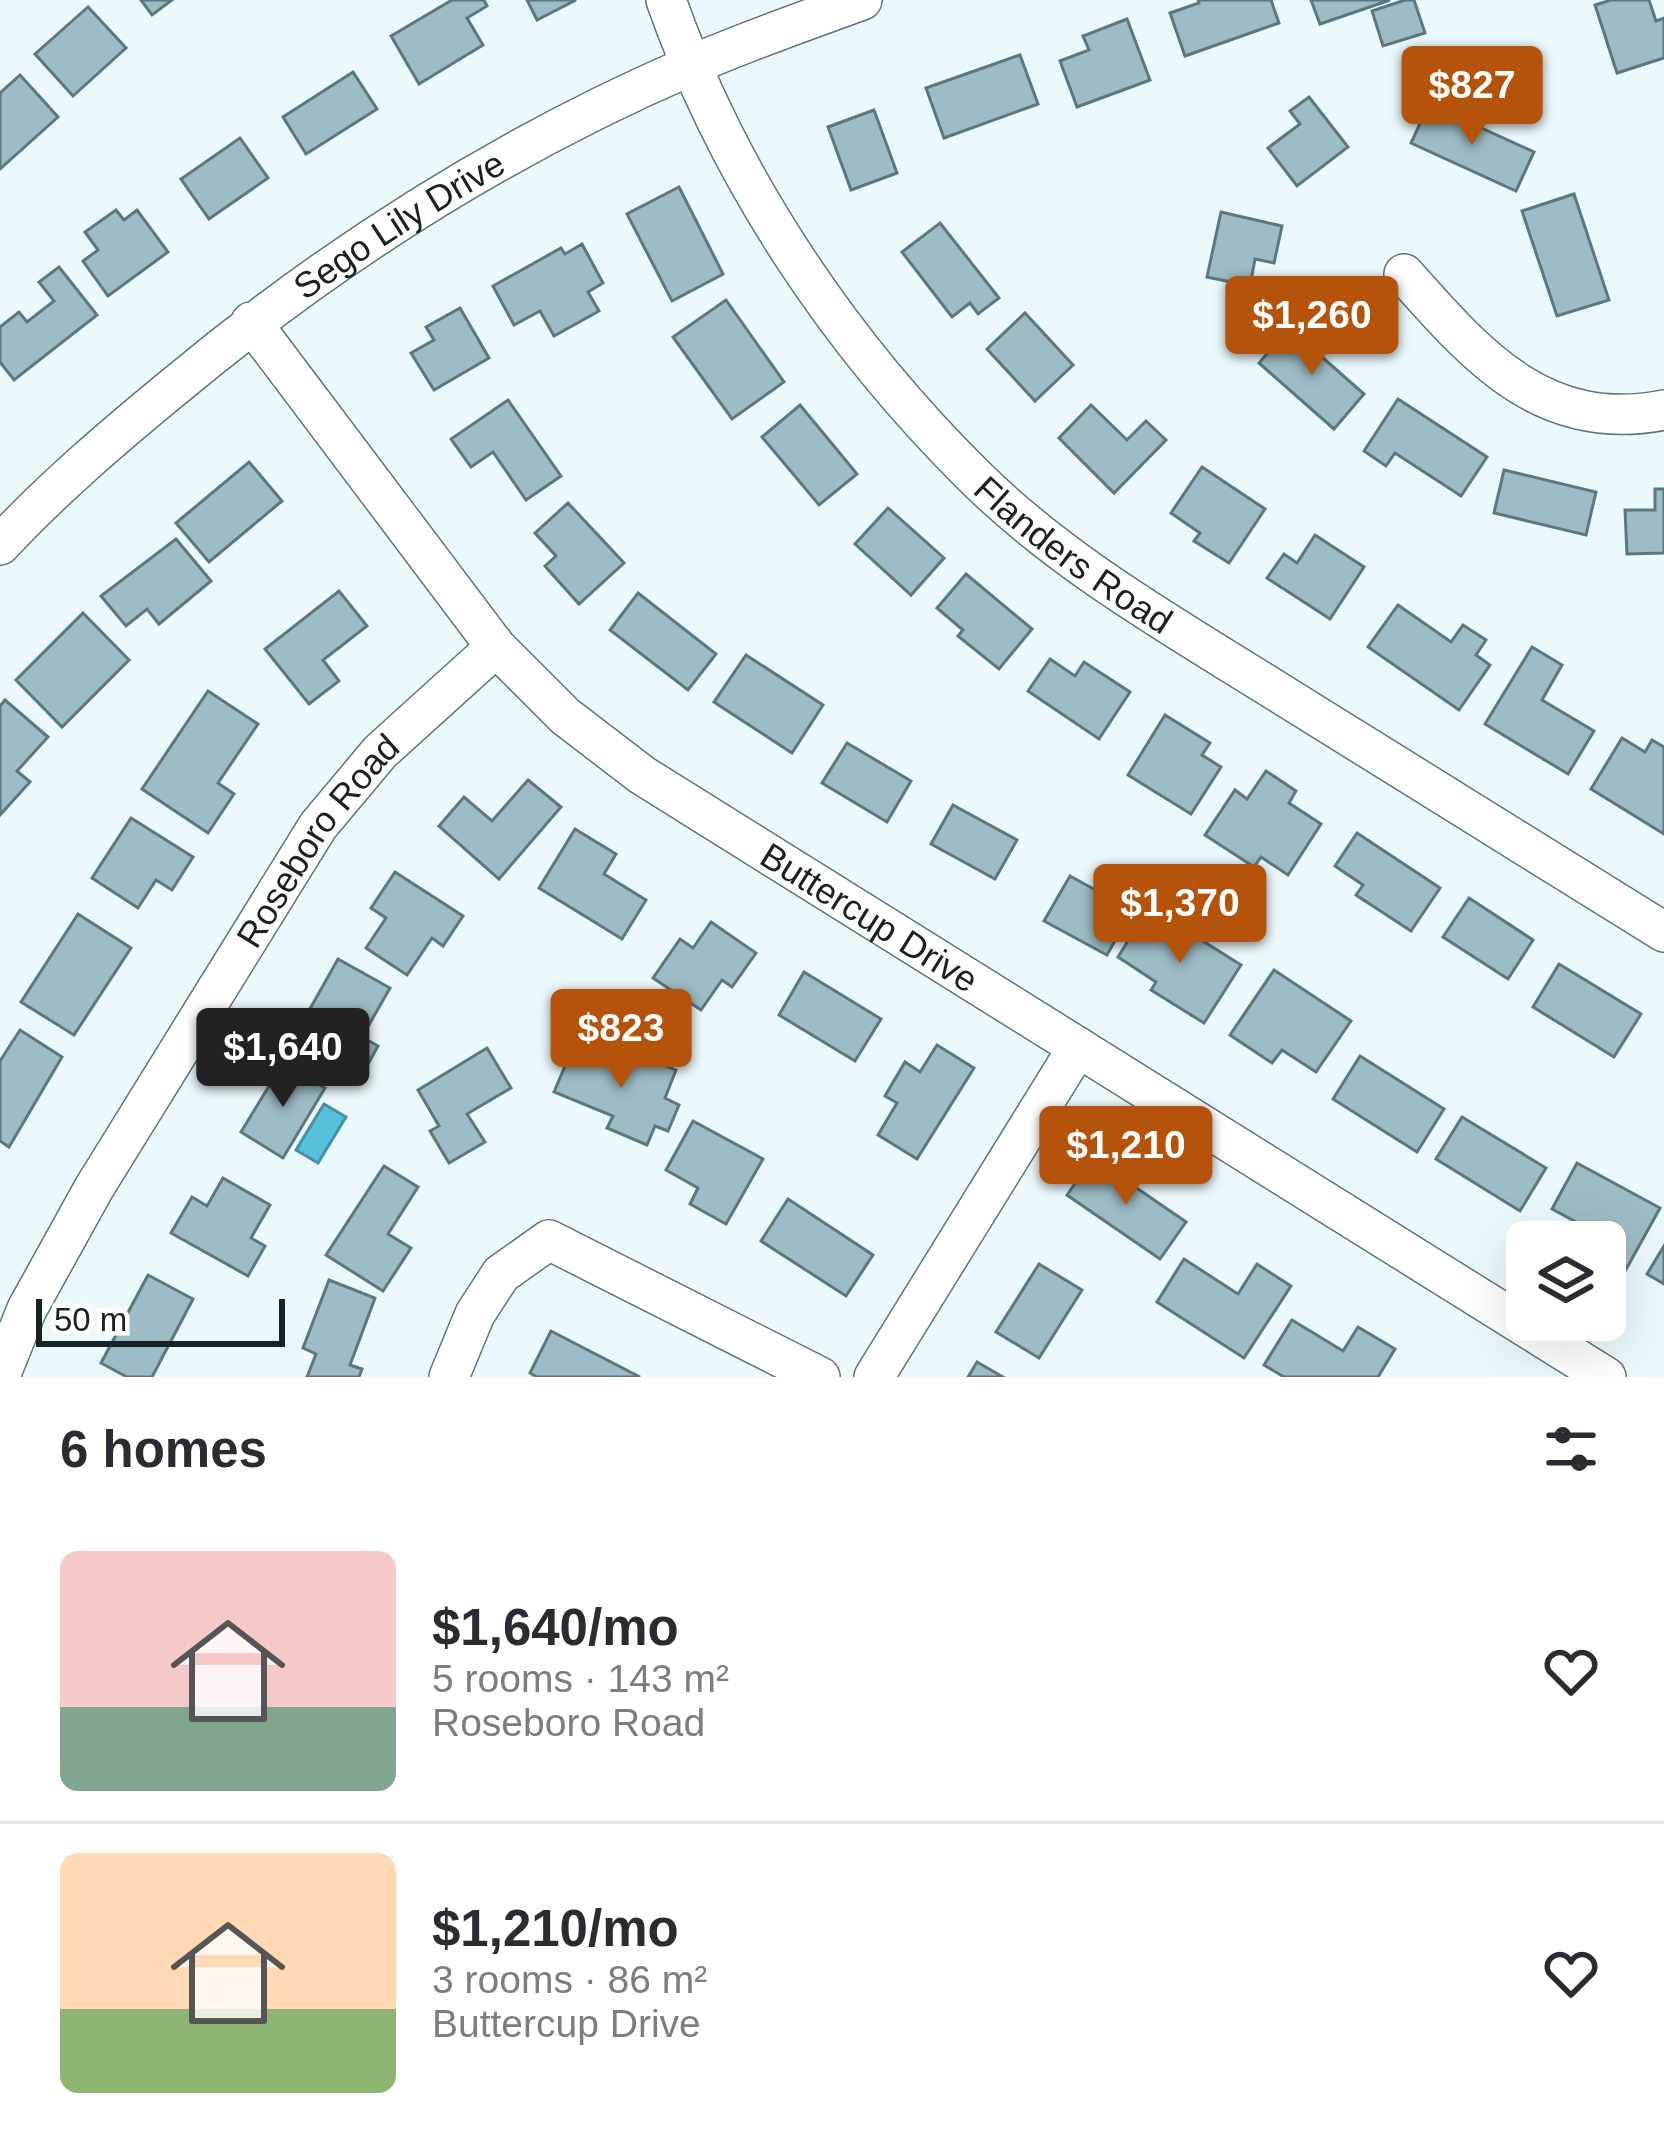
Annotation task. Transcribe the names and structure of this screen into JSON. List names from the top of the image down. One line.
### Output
{"streets":{"street":["Sego Lily Drive","Flanders Road","Roseboro Road","Buttercup Drive"]},"crossings":[["Sego Lily Drive","Flanders Road"],["Sego Lily Drive","Buttercup Drive"],["Roseboro Road","Buttercup Drive"]],"scale_bar":"50 m","page":{"price":["$827","$1,260","$1,370","$823","$1,640","$1,210"],"scale":"50 m","heading":"6 homes","list":[{"name":"$1,640/mo","note":"5 rooms · 143 m² · Roseboro Road"},{"name":"$1,210/mo","note":"3 rooms · 86 m² · Buttercup Drive"}]}}
